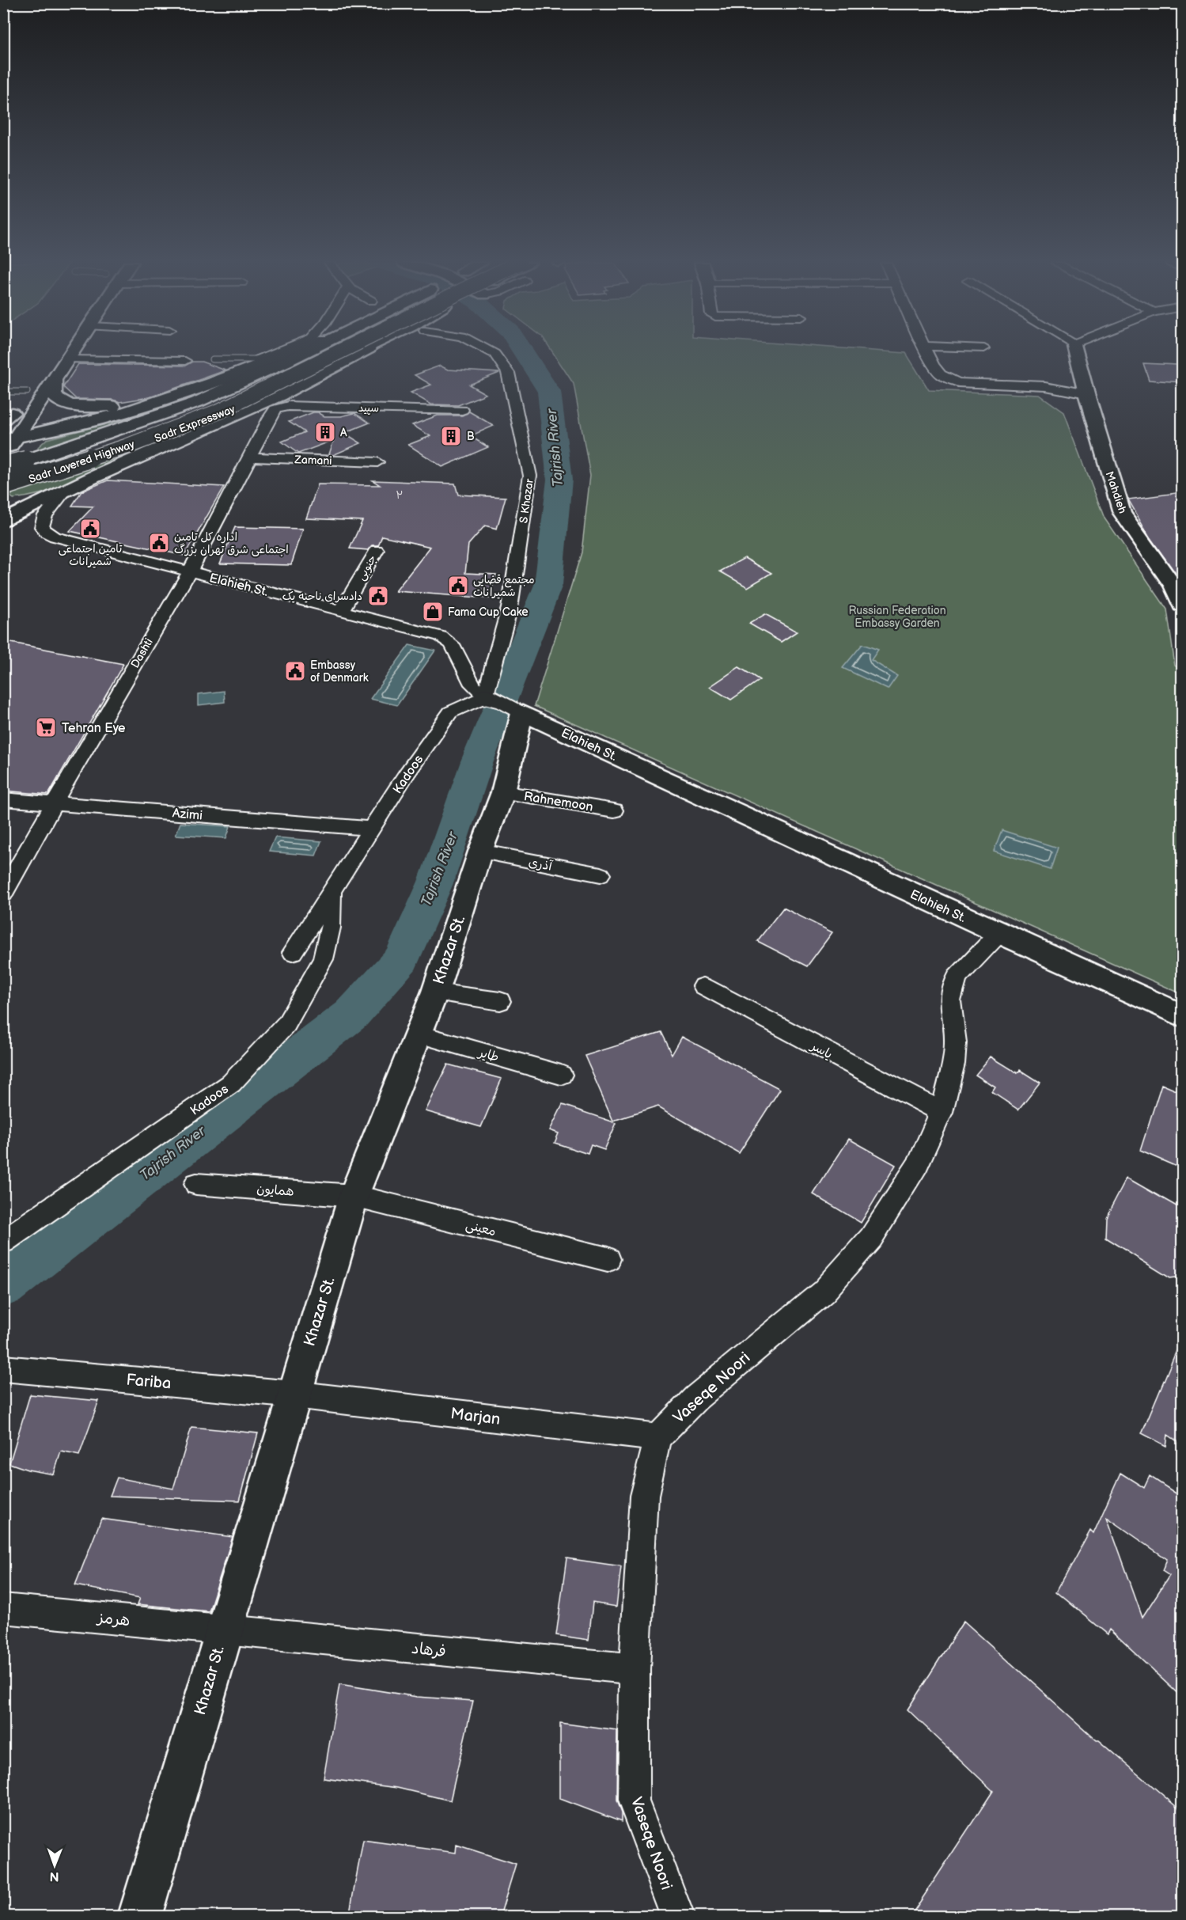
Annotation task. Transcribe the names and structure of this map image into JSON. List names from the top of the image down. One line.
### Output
{"streets":{"main road":["Sadr Expressway","Sadr Layered Highway","Mahdieh","Elahieh St.","Khazar St."],"street":["سپید","Zamani","S Khazar","جنوبی","Dashti","Kadoos","Rahnemoon","Azimi","آذری","یاسر","طایر","همایون","معینی","Fariba","Vaseqe Noori","Marjan","هرمز","فرهاد"]},"crossings":[["سپید","Dashti"],["Sadr Expressway","Sadr Layered Highway"],["Zamani","Dashti"],["S Khazar","Elahieh St."],["جنوبی","Elahieh St."],["Elahieh St.","Dashti"],["Elahieh St.","Kadoos"],["Elahieh St.","Khazar St."],["Elahieh St.","Vaseqe Noori"],["Dashti","Azimi"],["Kadoos","Azimi"],["Rahnemoon","Khazar St."],["آذری","Khazar St."],["Khazar St.","طایر"],["Khazar St.","همایون"],["Khazar St.","معینی"],["Khazar St.","Fariba"],["Khazar St.","Marjan"],["Khazar St.","هرمز"],["Khazar St.","فرهاد"],["یاسر","Vaseqe Noori"],["همایون","معینی"],["Fariba","Marjan"],["Vaseqe Noori","Marjan"],["Vaseqe Noori","فرهاد"],["هرمز","فرهاد"]],"water":["Tajrish River"],"parks":["Russian Federation Embassy Garden"],"places":{"building":["A","B"],"public building":["تامین اجتماعی شمیرانات","اداره کل تامین اجتماعی شرق تهران بزرگ","مجتمع قضایی شمیرانات","دادسرای ناحیه یک","Embassy of Denmark"],"shop":["Fama Cup Cake"],"supermarket":["Tehran Eye"]},"house_numbers":["۲"],"north":"bottom"}
